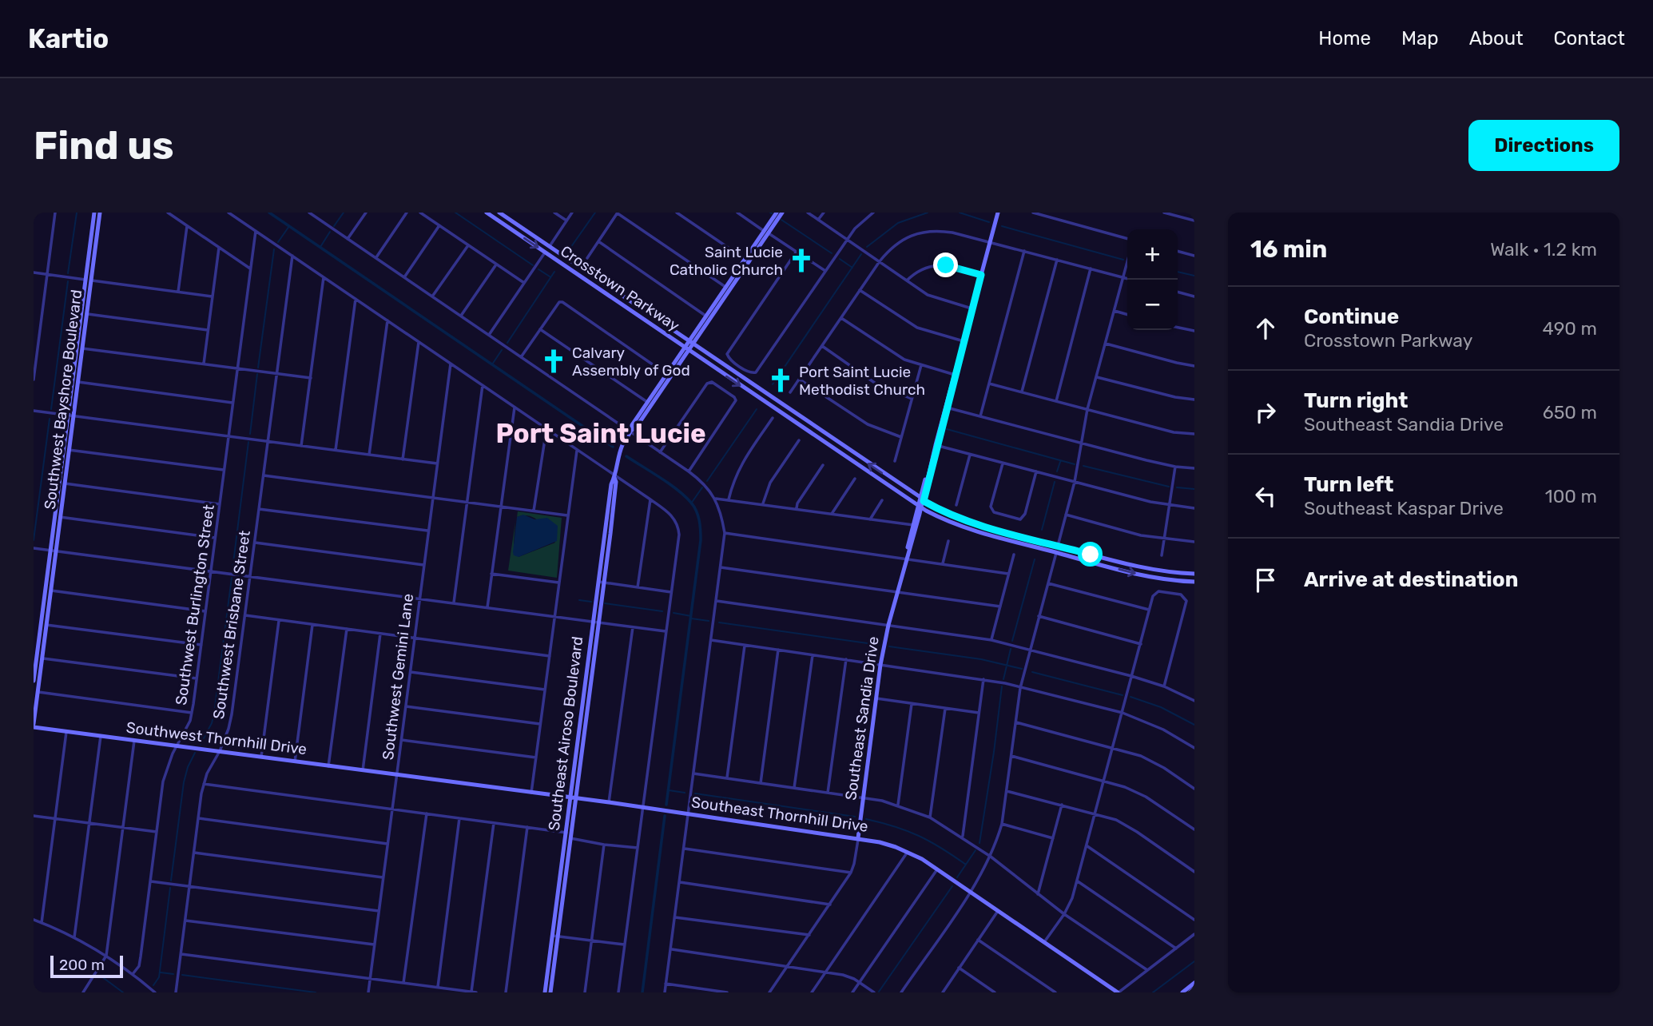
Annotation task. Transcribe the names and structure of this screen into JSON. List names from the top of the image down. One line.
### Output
{"streets":{"main road":["Crosstown Parkway","Southwest Bayshore Boulevard","Southeast Sandia Drive","Southeast Airoso Boulevard","Southwest Thornhill Drive","Southeast Thornhill Drive"],"street":["Southwest Burlington Street","Southwest Brisbane Street","Southwest Gemini Lane"]},"crossings":[["Crosstown Parkway","Southeast Sandia Drive"],["Crosstown Parkway","Southeast Airoso Boulevard"],["Southwest Bayshore Boulevard","Southwest Thornhill Drive"],["Southwest Burlington Street","Southwest Thornhill Drive"],["Southwest Brisbane Street","Southwest Thornhill Drive"],["Southwest Gemini Lane","Southwest Thornhill Drive"],["Southwest Gemini Lane","Southeast Thornhill Drive"],["Southeast Sandia Drive","Southeast Thornhill Drive"],["Southeast Airoso Boulevard","Southeast Thornhill Drive"],["Southwest Thornhill Drive","Southeast Thornhill Drive"]],"districts":["Port Saint Lucie"],"places":{"church":["Saint Lucie Catholic Church","Calvary Assembly of God","Port Saint Lucie Methodist Church"]},"scale_bar":"200 m","page":{"header":"Kartio","nav":["Home","Map","About","Contact"],"buttons":"Directions","title":"Find us","heading":["16 min","Walk · 1.2 km"],"map_buttons":["+","−"],"list":[["Continue","Crosstown Parkway","490 m"],["Turn right","Southeast Sandia Drive","650 m"],["Turn left","Southeast Kaspar Drive","100 m"],"Arrive at destination"],"scale":"200 m"}}
